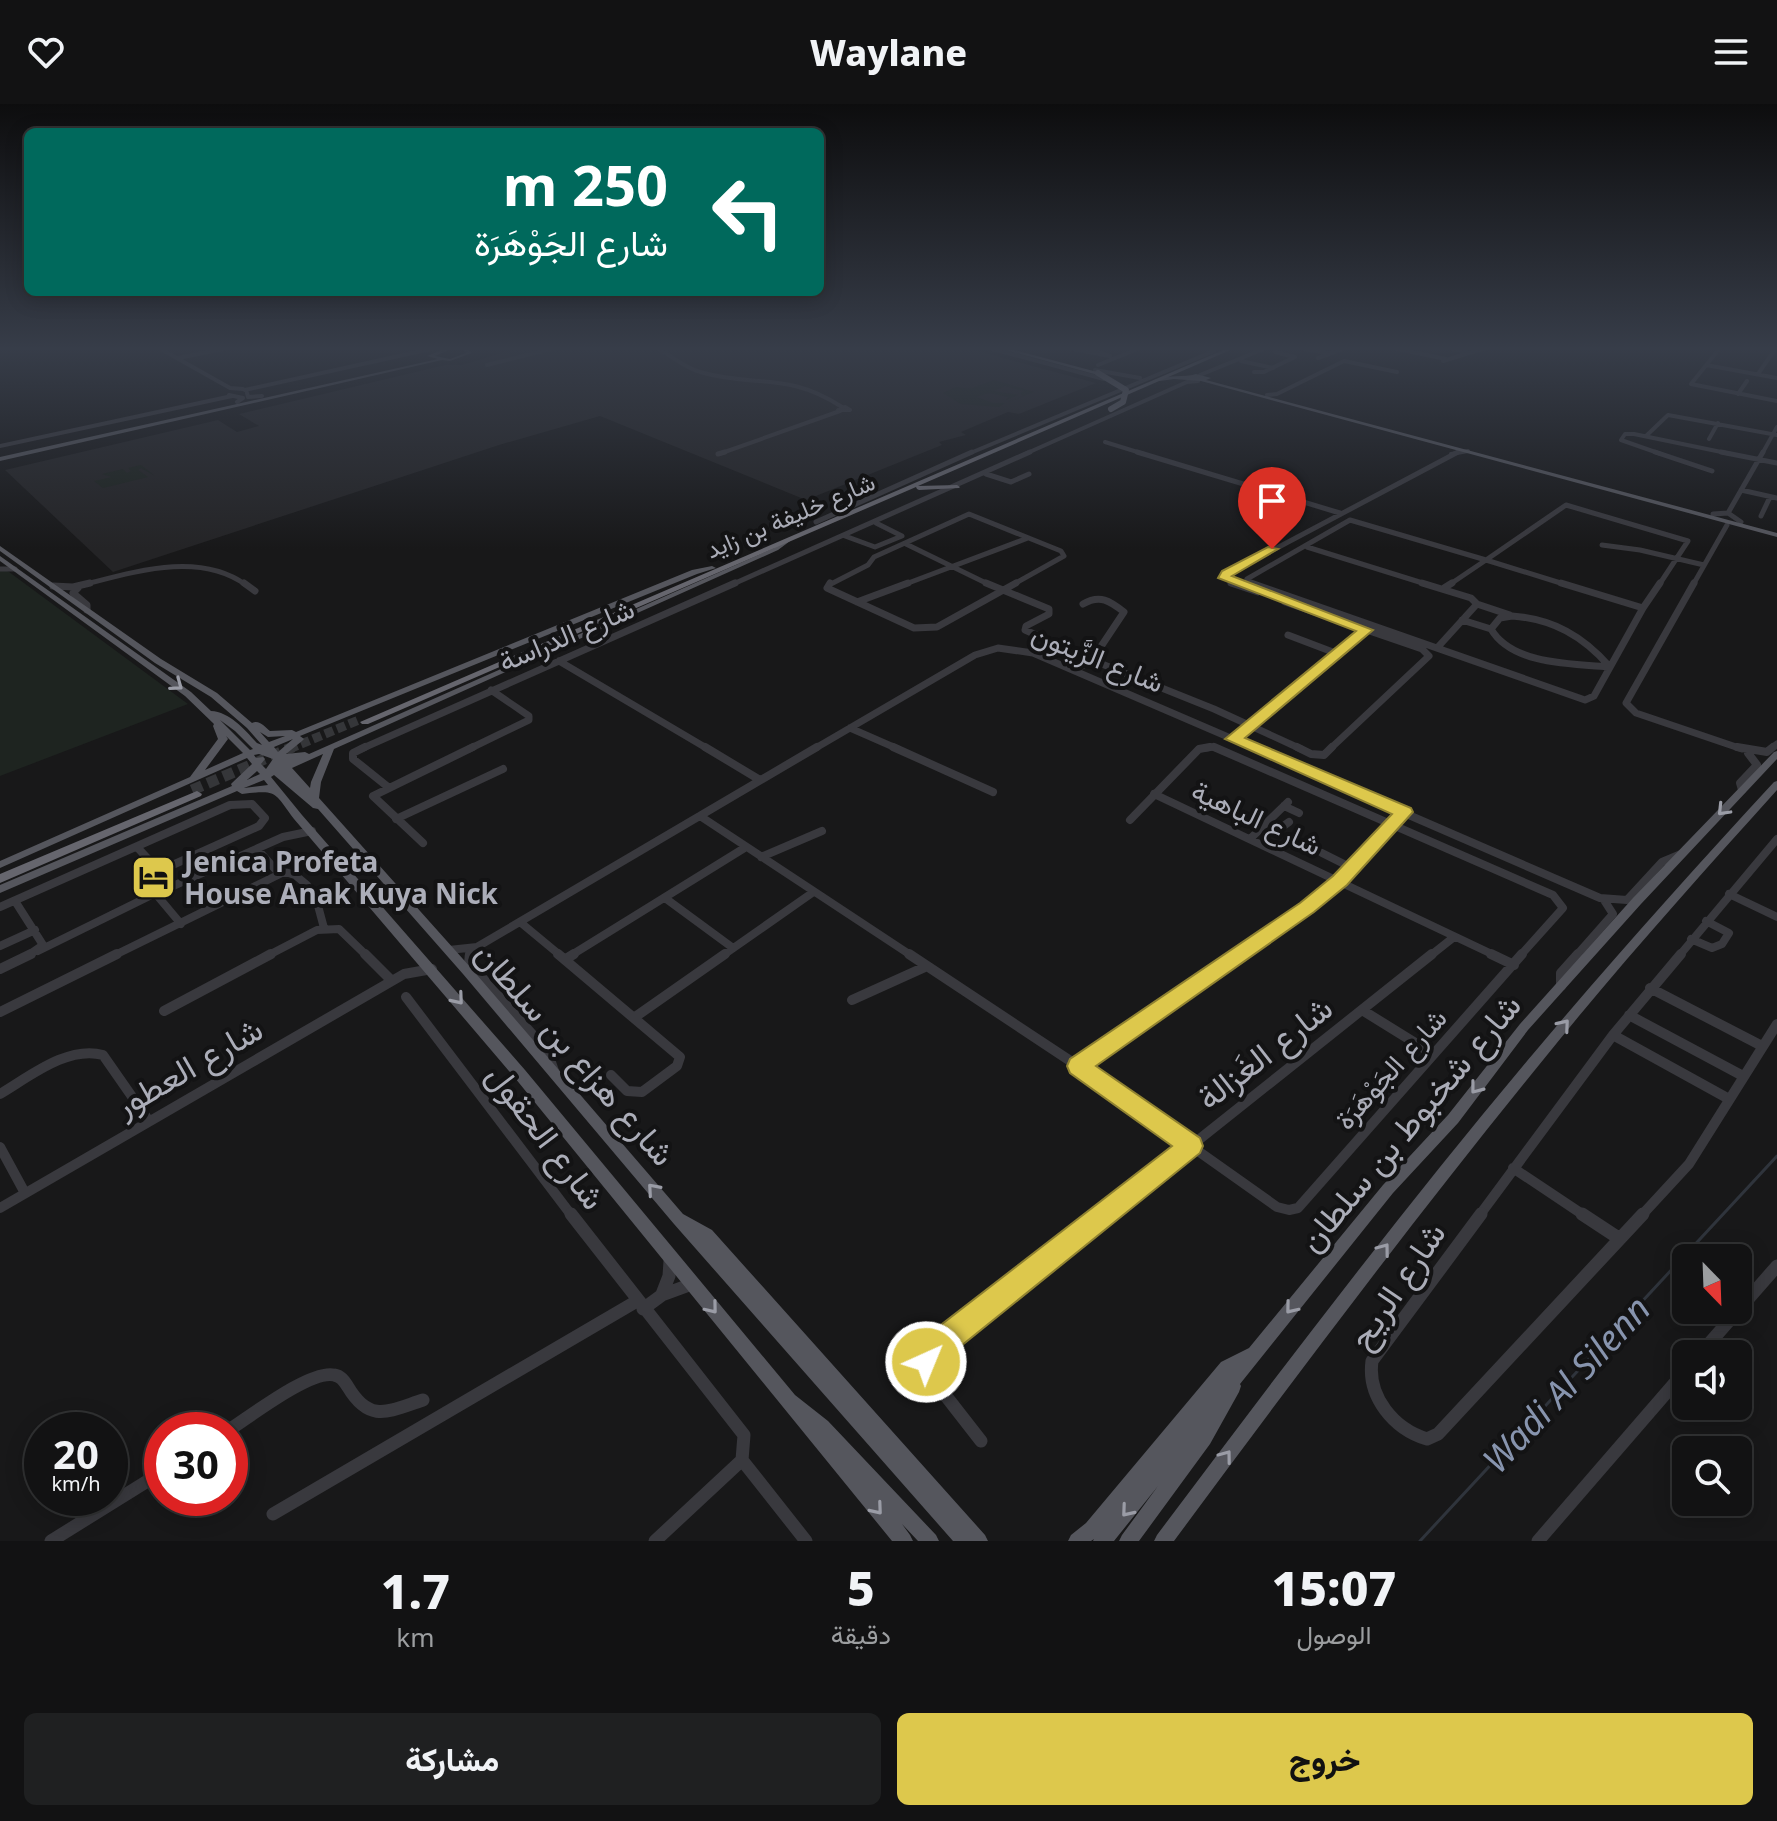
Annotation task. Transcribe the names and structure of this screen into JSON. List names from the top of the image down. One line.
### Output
{"streets":{"highway":["شارع خليفة بن زايد"],"main road":["شارع هزاع بن سلطان","شارع شخبوط بن سلطان"],"street":["شارع الدراسة","شارع الزَّيتون","شارع الباهية","شارع الغَزالة","شارع العطور","شارع الجَوْهَرَة","شارع الحقول","شارع الريح"]},"crossings":[["شارع الزَّيتون","شارع الجَوْهَرَة"],["شارع الباهية","شارع الغَزالة"],["شارع الباهية","شارع الجَوْهَرَة"],["شارع الغَزالة","شارع الجَوْهَرَة"],["شارع هزاع بن سلطان","شارع العطور"]],"water":["Wadi Al Silenn"],"places":{"hotel":["Jenica Profeta House Anak Kuya Nick"]},"north":"bottom right","page":{"header":"Waylane","turn":["250 m","شارع الجَوْهَرَة"],"speed":"20 km/h","limit":"30","eta":["15:07","الوصول","5","دقيقة","1.7","km"],"buttons":["خروج","مشاركة"]}}
